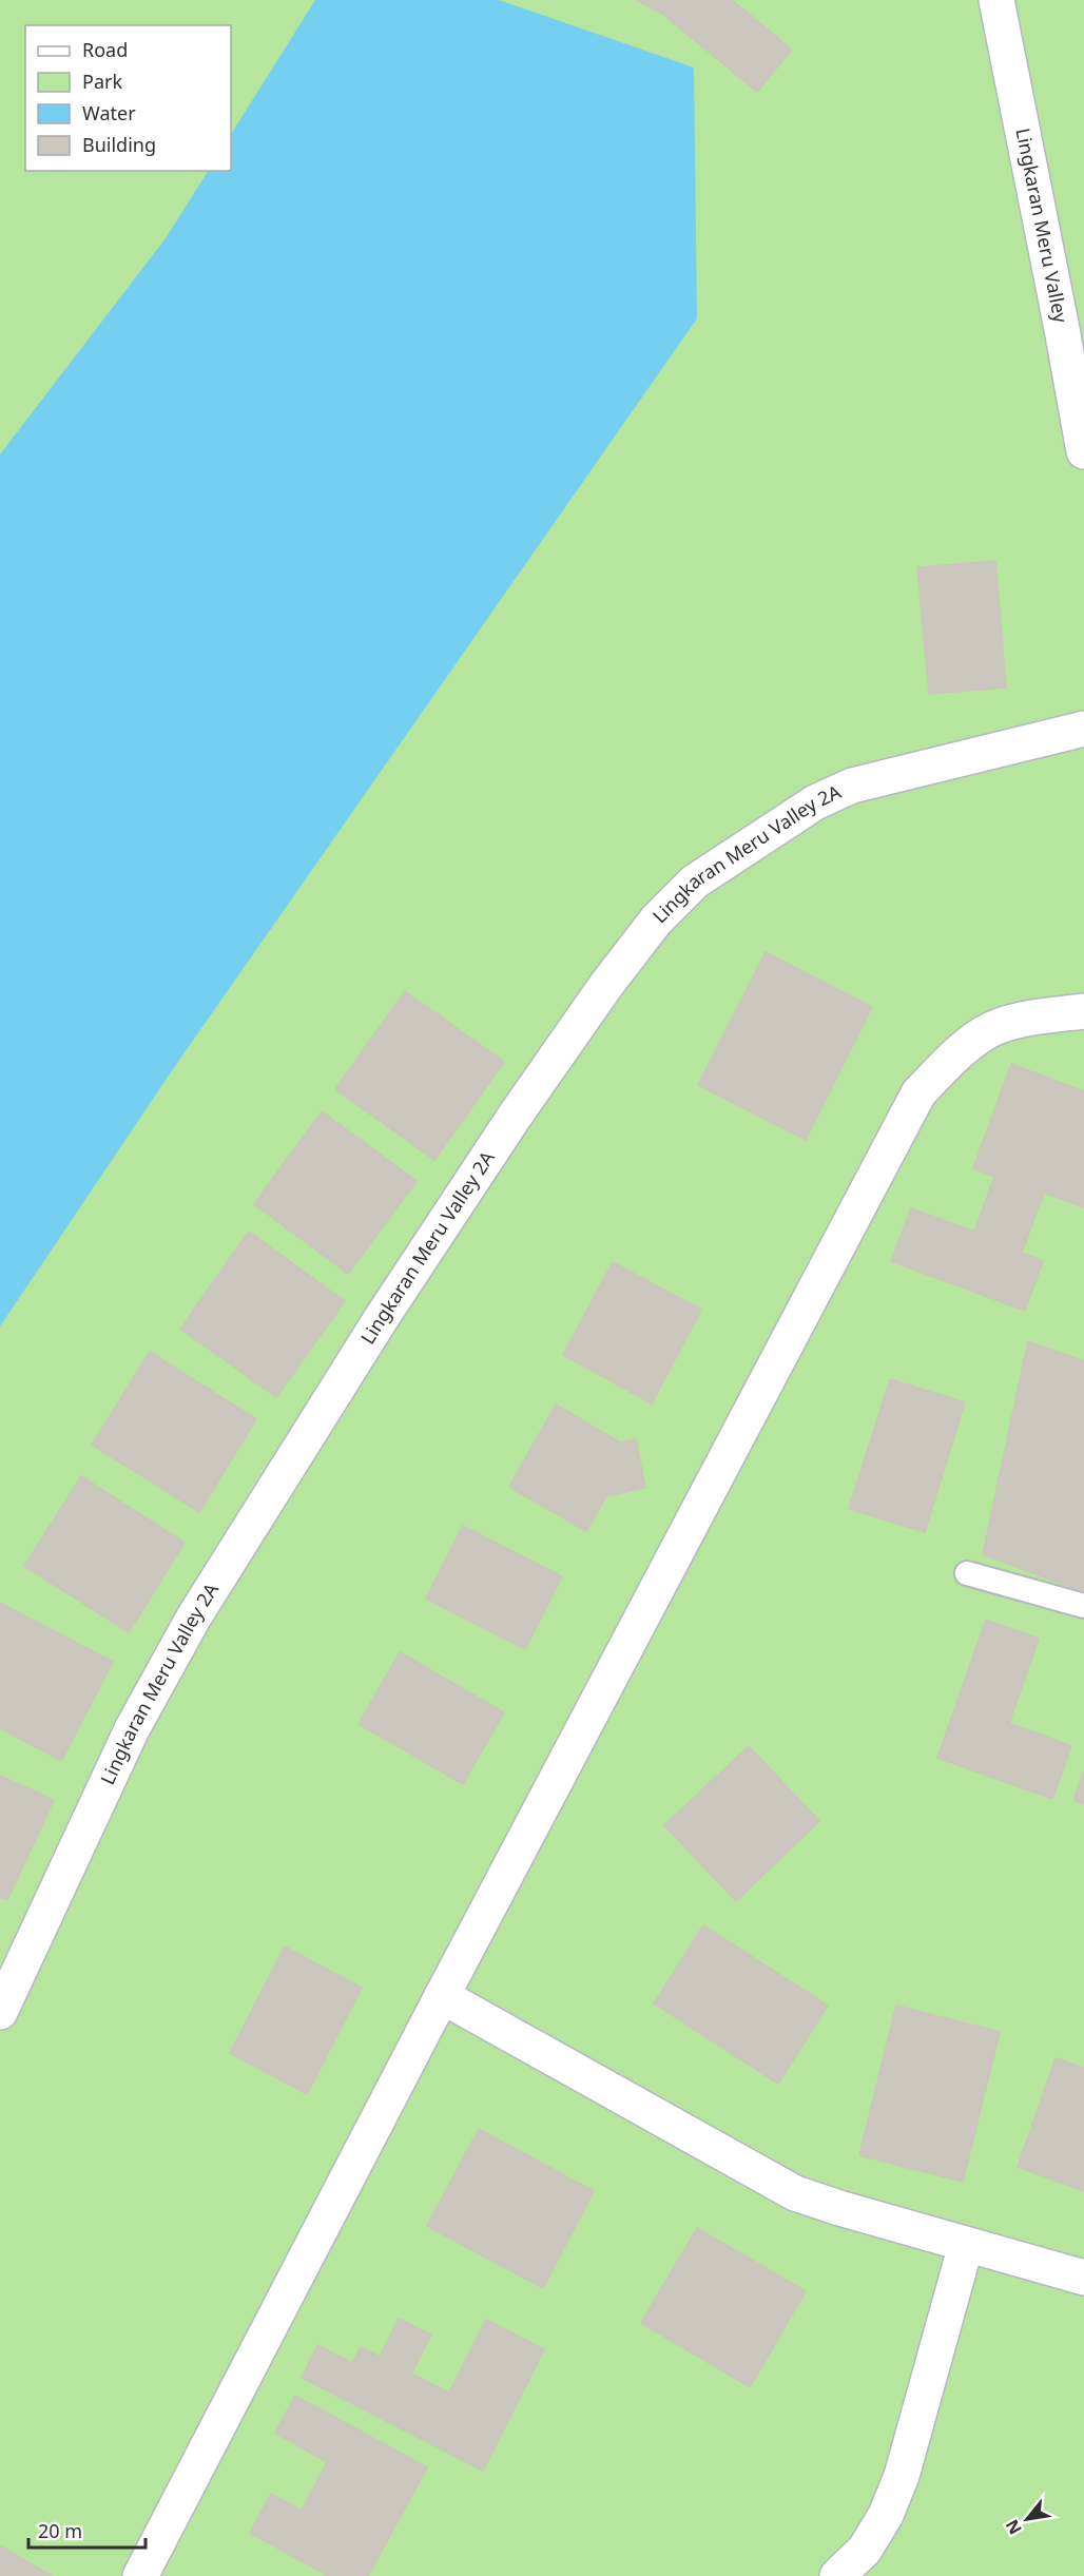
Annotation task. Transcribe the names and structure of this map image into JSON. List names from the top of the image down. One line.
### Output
{"streets":{"street":["Lingkaran Meru Valley","Lingkaran Meru Valley 2A"]},"legend":["Road","Park","Water","Building"],"scale_bar":"20 m","north":"bottom left"}
